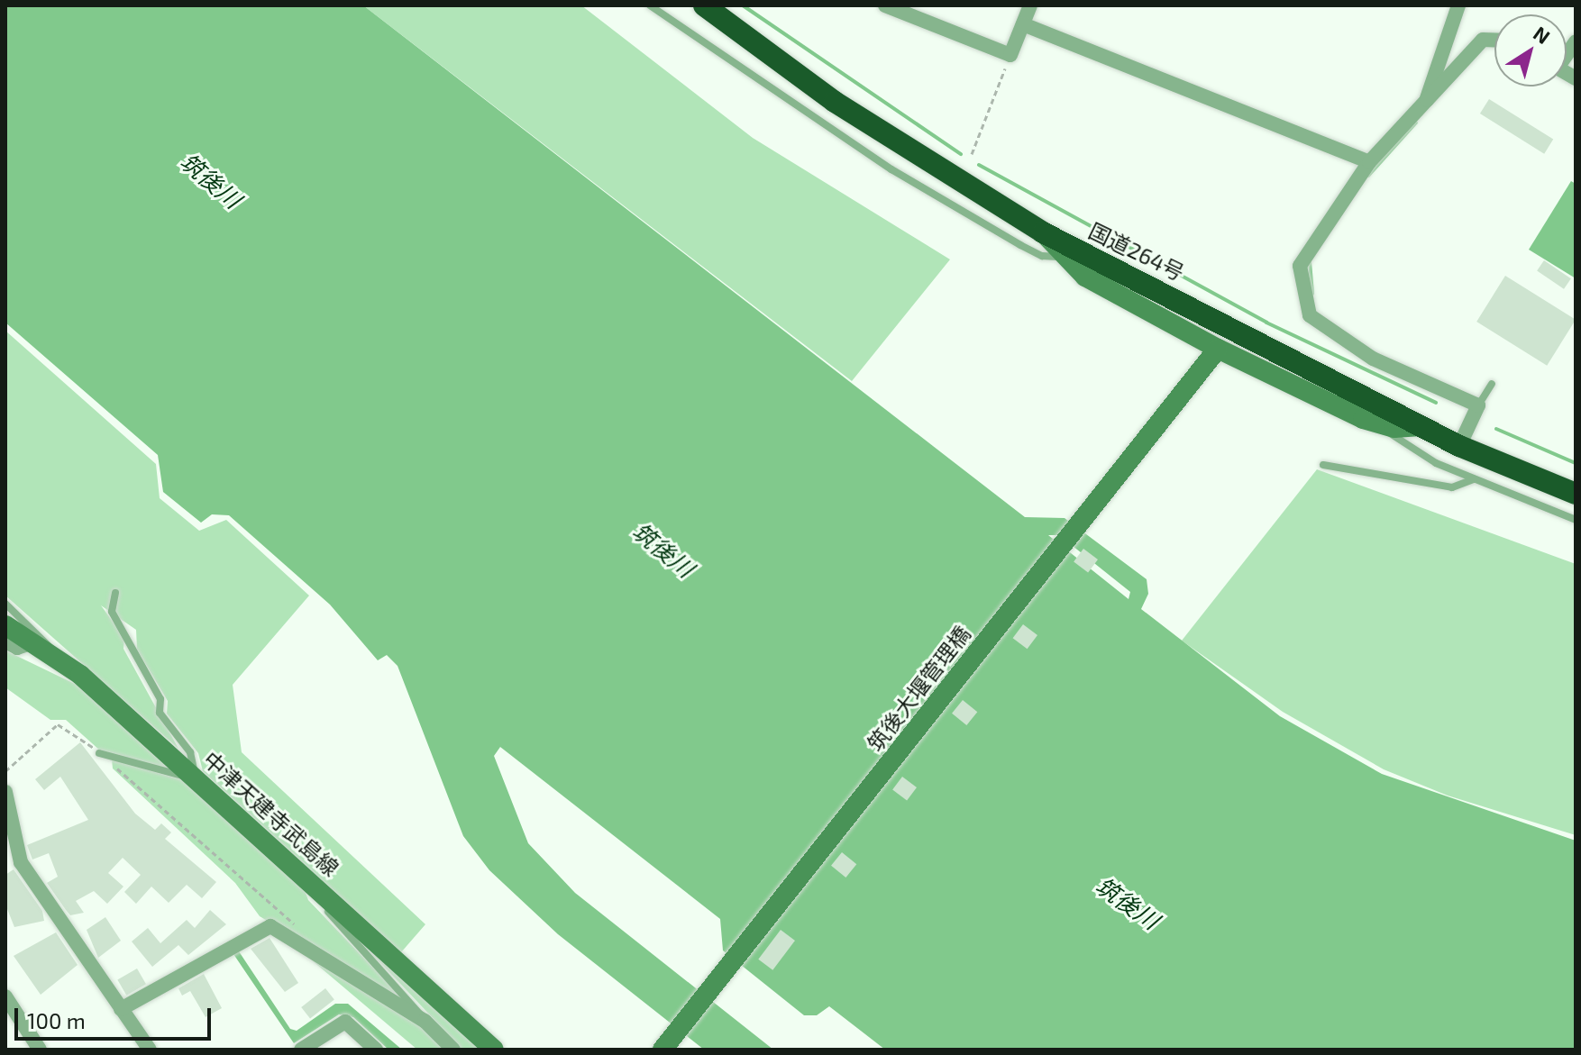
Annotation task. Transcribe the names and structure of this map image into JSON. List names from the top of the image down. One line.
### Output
{"streets":{"highway":["国道264号"],"street":["筑後大堰管理橋","中津天建寺武島線"]},"water":["筑後川"],"scale_bar":"100 m","north":"top right"}
